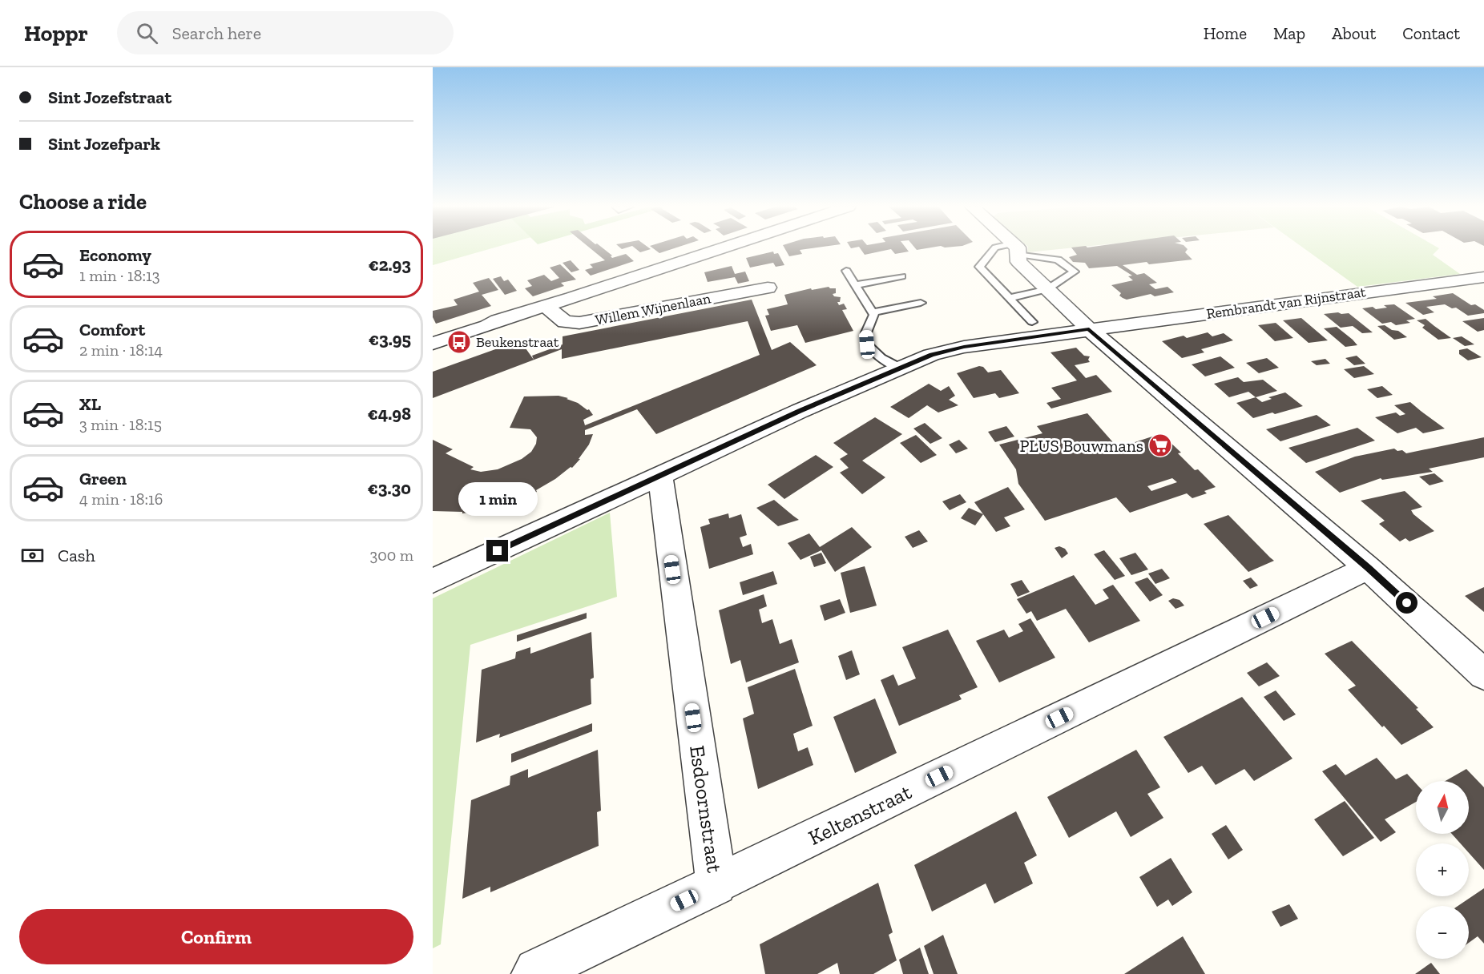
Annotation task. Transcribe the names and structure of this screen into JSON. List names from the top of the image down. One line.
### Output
{"streets":{"street":["Rembrandt van Rijnstraat","Willem Wijnenlaan","Esdoornstraat","Keltenstraat"]},"crossings":[["Rembrandt van Rijnstraat","Esdoornstraat"],["Esdoornstraat","Keltenstraat"]],"places":{"bus stop":["Beukenstraat"],"supermarket":["PLUS Bouwmans"]},"north":"top","page":{"header":"Hoppr","search":"Search here","nav":["Home","Map","About","Contact"],"banner":["Sint Jozefstraat","Sint Jozefpark"],"heading":"Choose a ride","list":[{"name":"Economy","note":"1 min · 18:13","value":"€2.93"},{"name":"Comfort","note":"2 min · 18:14","value":"€3.95"},{"name":"XL","note":"3 min · 18:15","value":"€4.98"},{"name":"Green","note":"4 min · 18:16","value":"€3.30"}],"bubble":"1 min","pay":["Cash","300 m"],"map_buttons":["+","−"],"buttons":"Confirm"}}
